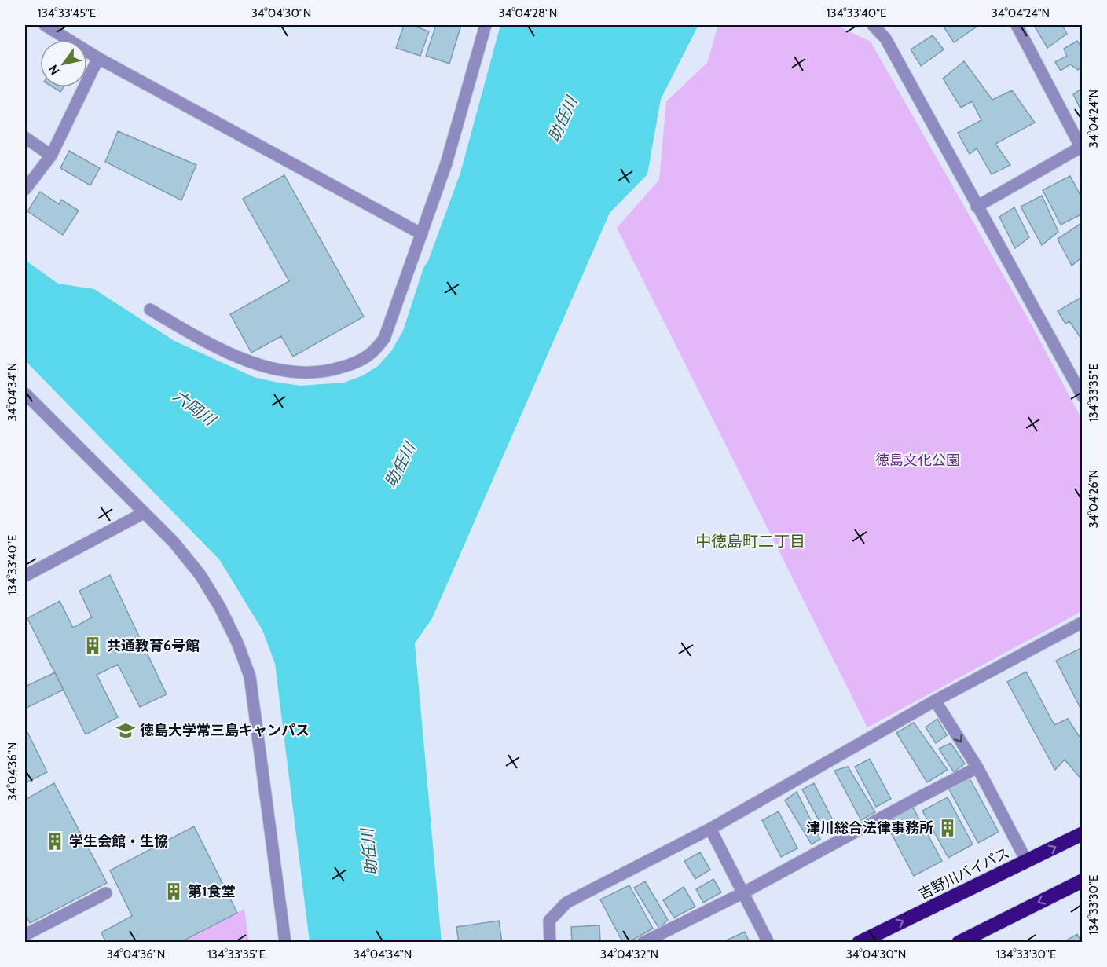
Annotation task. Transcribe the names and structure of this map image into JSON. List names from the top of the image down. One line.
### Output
{"streets":{"highway":["吉野川バイパス"]},"districts":["中徳島町二丁目"],"water":["助任川","六岡川"],"parks":["徳島文化公園"],"places":{"building":["共通教育6号館","津川総合法律事務所","学生会館・生協","第1食堂"],"school or university":["徳島大学常三島キャンパス"]},"north":"bottom left","coordinates":["134°33'45\"E","34°04'30\"N","34°04'28\"N","134°33'40\"E","34°04'24\"N","34°04'34\"N","134°33'35\"E","34°04'26\"N","34°04'36\"N","134°33'30\"E","34°04'32\"N"]}
